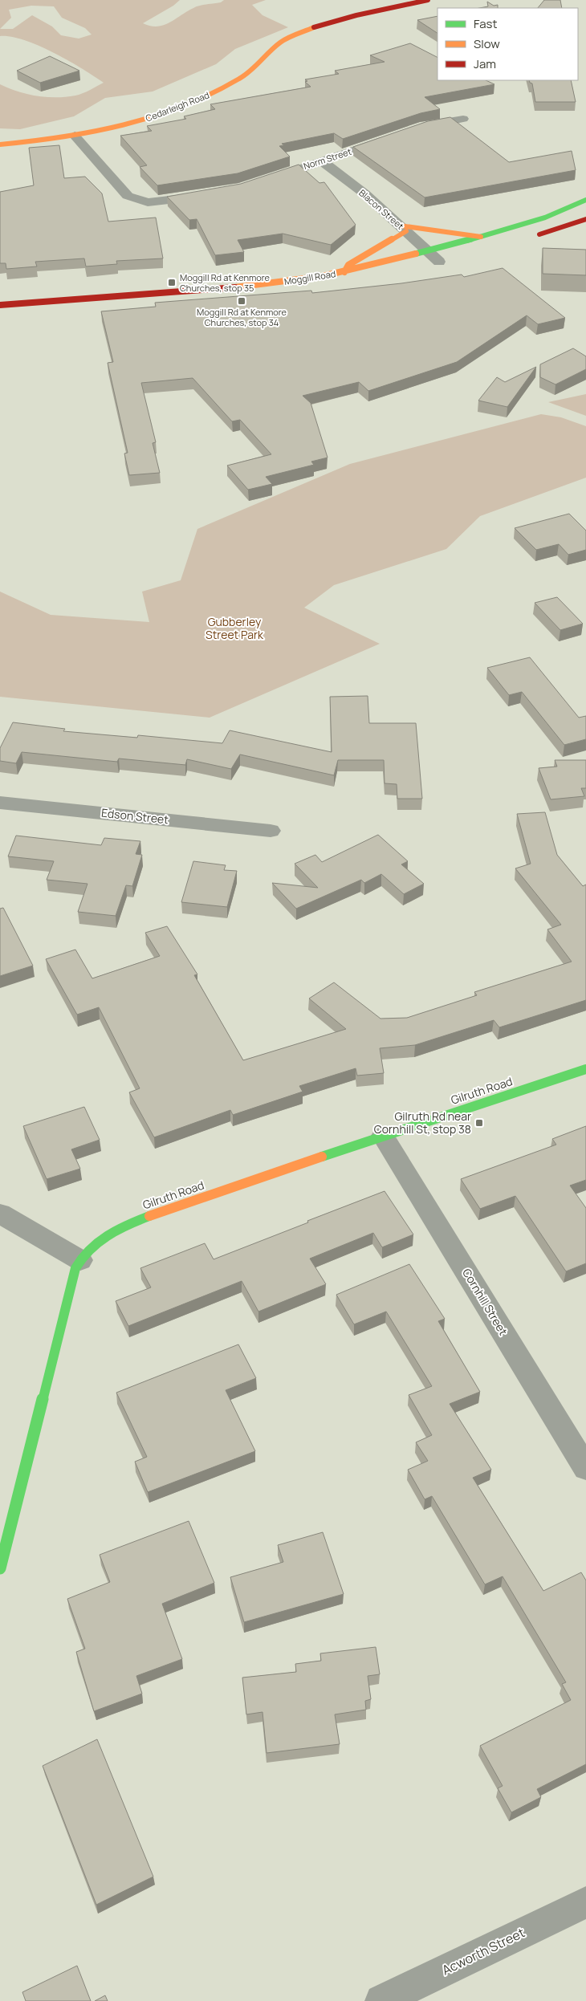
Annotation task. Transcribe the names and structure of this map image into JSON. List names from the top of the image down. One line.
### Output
{"streets":{"main road":["Cedarleigh Road","Moggill Road","Gilruth Road"],"street":["Norm Street","Blacon Street","Edson Street","Cornhill Street","Acworth Street"]},"crossings":[["Norm Street","Blacon Street"],["Blacon Street","Moggill Road"],["Gilruth Road","Cornhill Street"]],"parks":["Gubberley Street Park"],"places":{"transit":["Moggill Rd at Kenmore Churches, stop 35","Moggill Rd at Kenmore Churches, stop 34","Gilruth Rd near Cornhill St, stop 38"]},"legend":["Fast","Slow","Jam"]}
